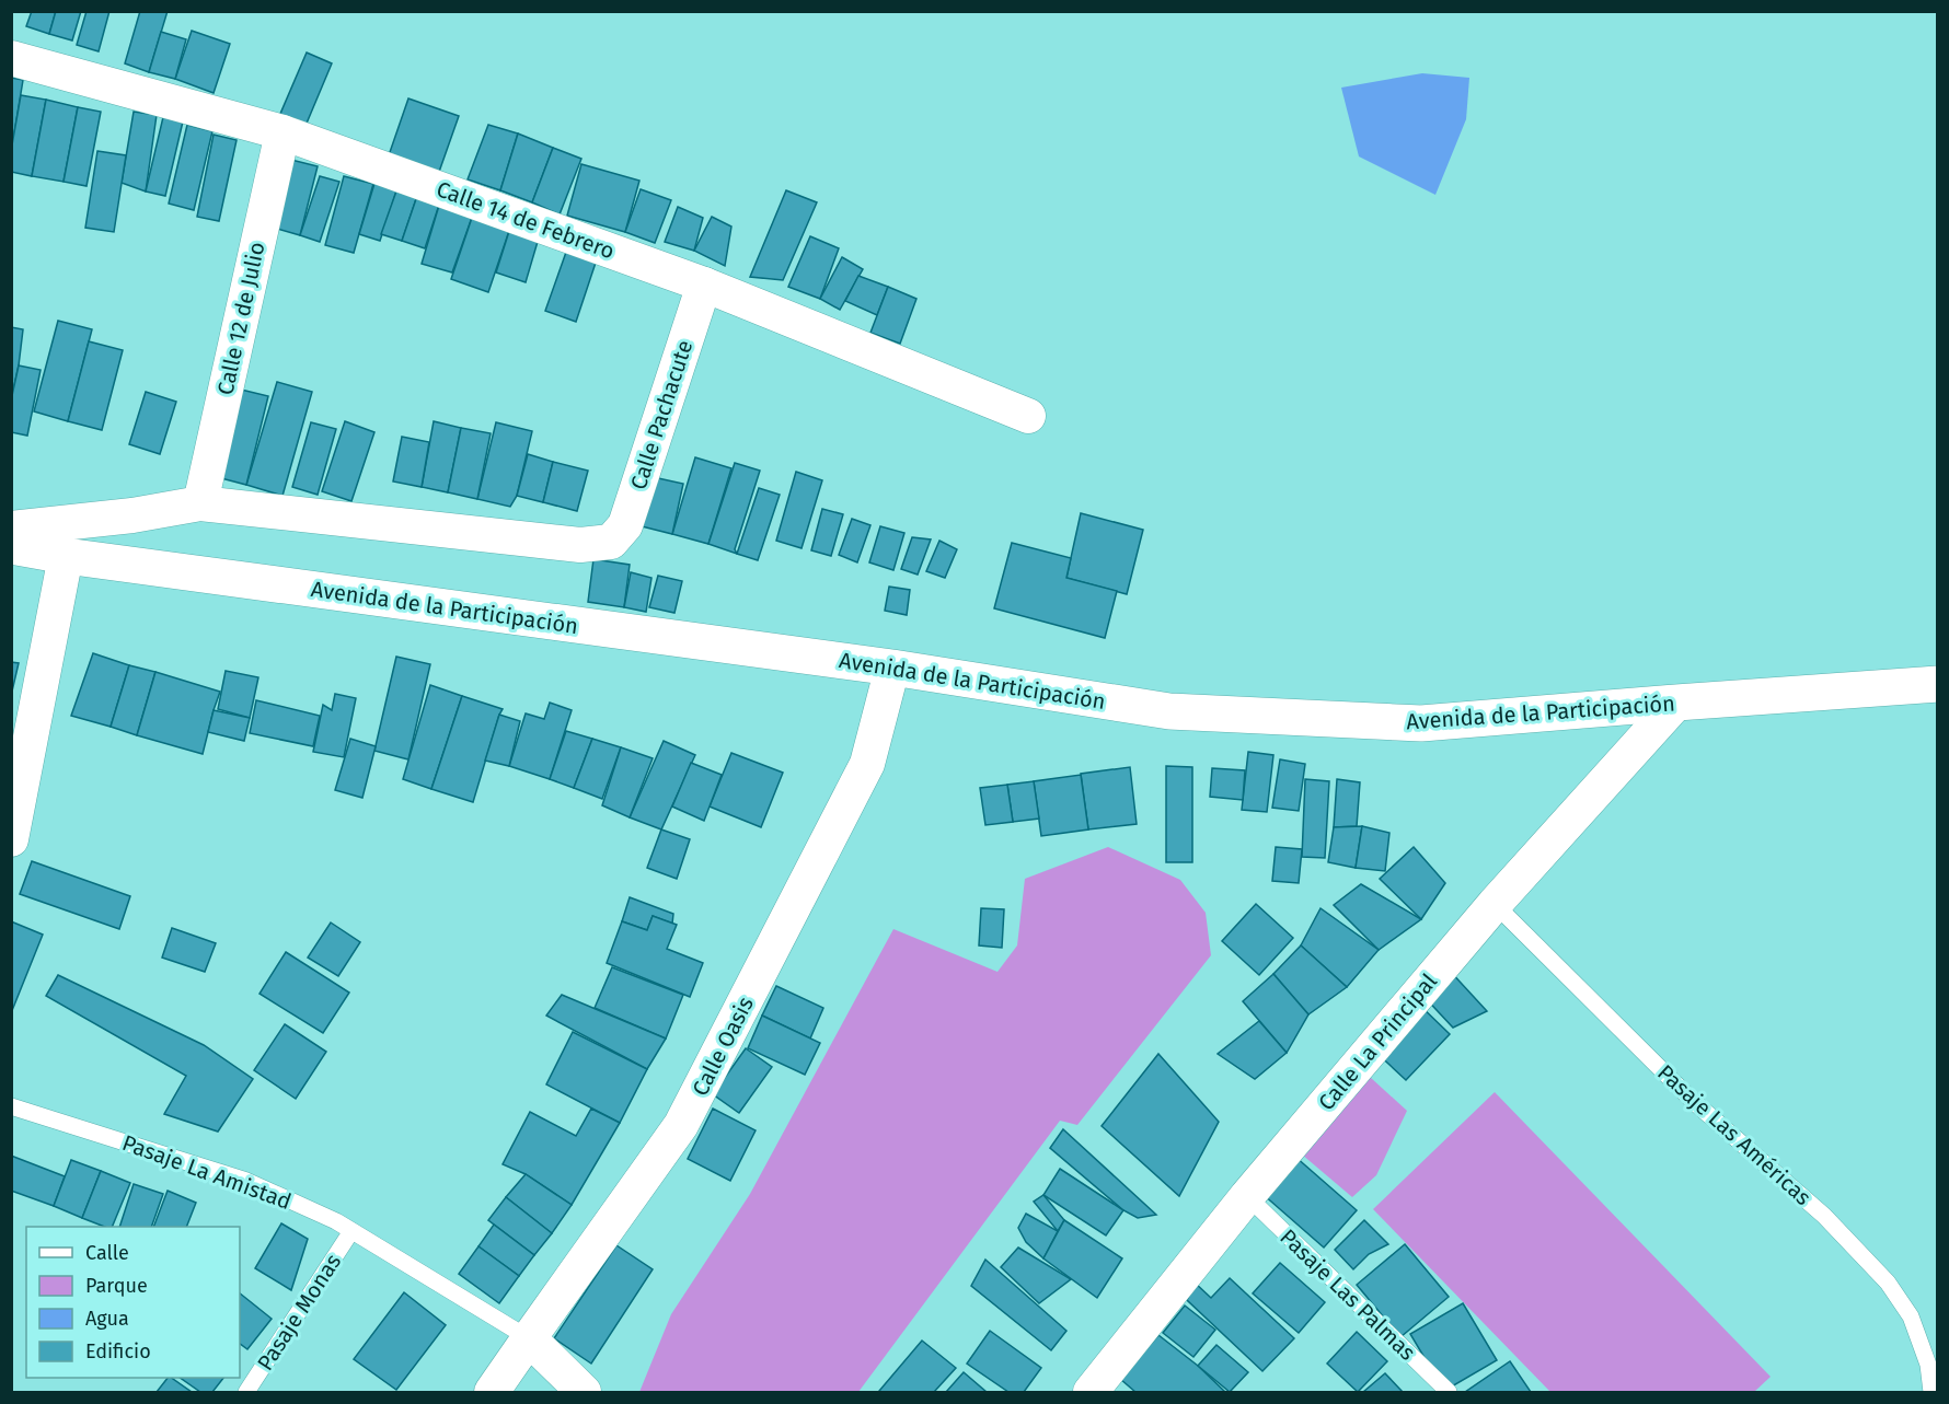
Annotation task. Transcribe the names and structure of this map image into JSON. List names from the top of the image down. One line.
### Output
{"streets":{"main road":["Avenida de la Participación"],"street":["Calle 14 de Febrero","Calle 12 de Julio","Calle Pachacute","Calle La Principal","Calle Oasis"],"lane":["Pasaje Las Américas","Pasaje La Amistad","Pasaje Las Palmas","Pasaje Monas"]},"crossings":[["Calle 14 de Febrero","Calle 12 de Julio"],["Calle 14 de Febrero","Calle Pachacute"],["Calle 12 de Julio","Calle Pachacute"],["Avenida de la Participación","Calle La Principal"],["Avenida de la Participación","Calle Oasis"],["Calle La Principal","Pasaje Las Américas"],["Calle La Principal","Pasaje Las Palmas"],["Calle Oasis","Pasaje La Amistad"],["Pasaje La Amistad","Pasaje Monas"]],"legend":["Calle","Parque","Agua","Edificio"]}
